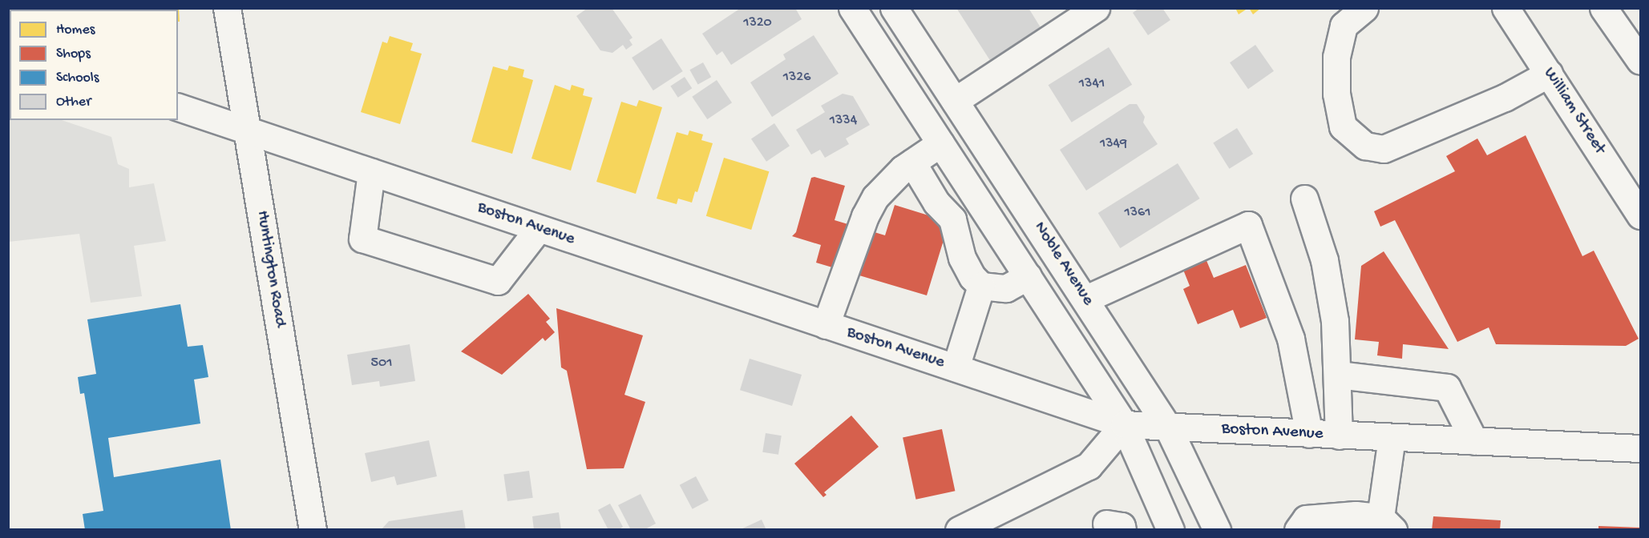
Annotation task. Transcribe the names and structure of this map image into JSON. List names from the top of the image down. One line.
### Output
{"streets":{"main road":["William Street","Boston Avenue","Noble Avenue","Huntington Road"]},"crossings":[["Boston Avenue","Noble Avenue"],["Boston Avenue","Huntington Road"]],"house_numbers":["1320","1326","1341","1334","1349","1361","501"],"legend":["Homes","Shops","Schools","Other"]}
